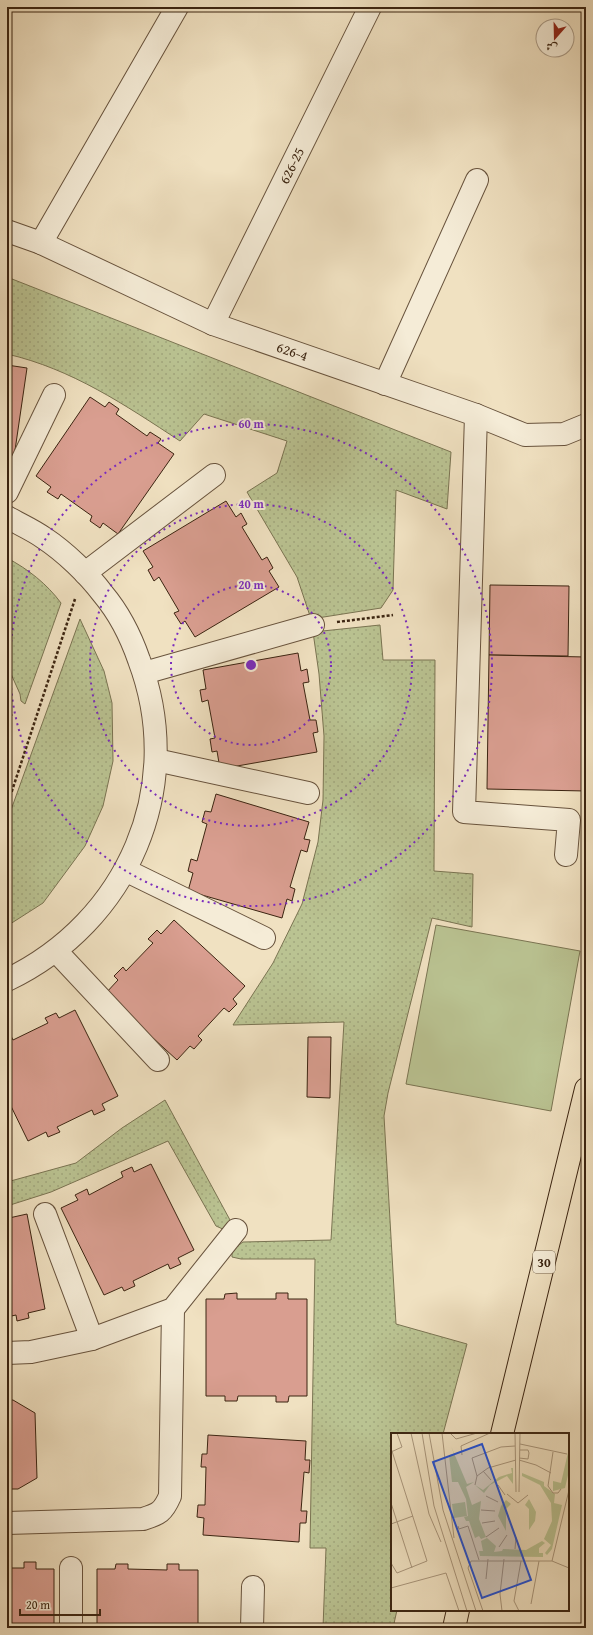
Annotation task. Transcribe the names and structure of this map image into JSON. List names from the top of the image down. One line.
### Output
{"streets":{"highway":["30"],"street":["626-25","626-4"]},"crossings":[["626-25","626-4"]],"scale_bar":"20 m","north":"bottom","rings":["60 m","40 m","20 m"]}
